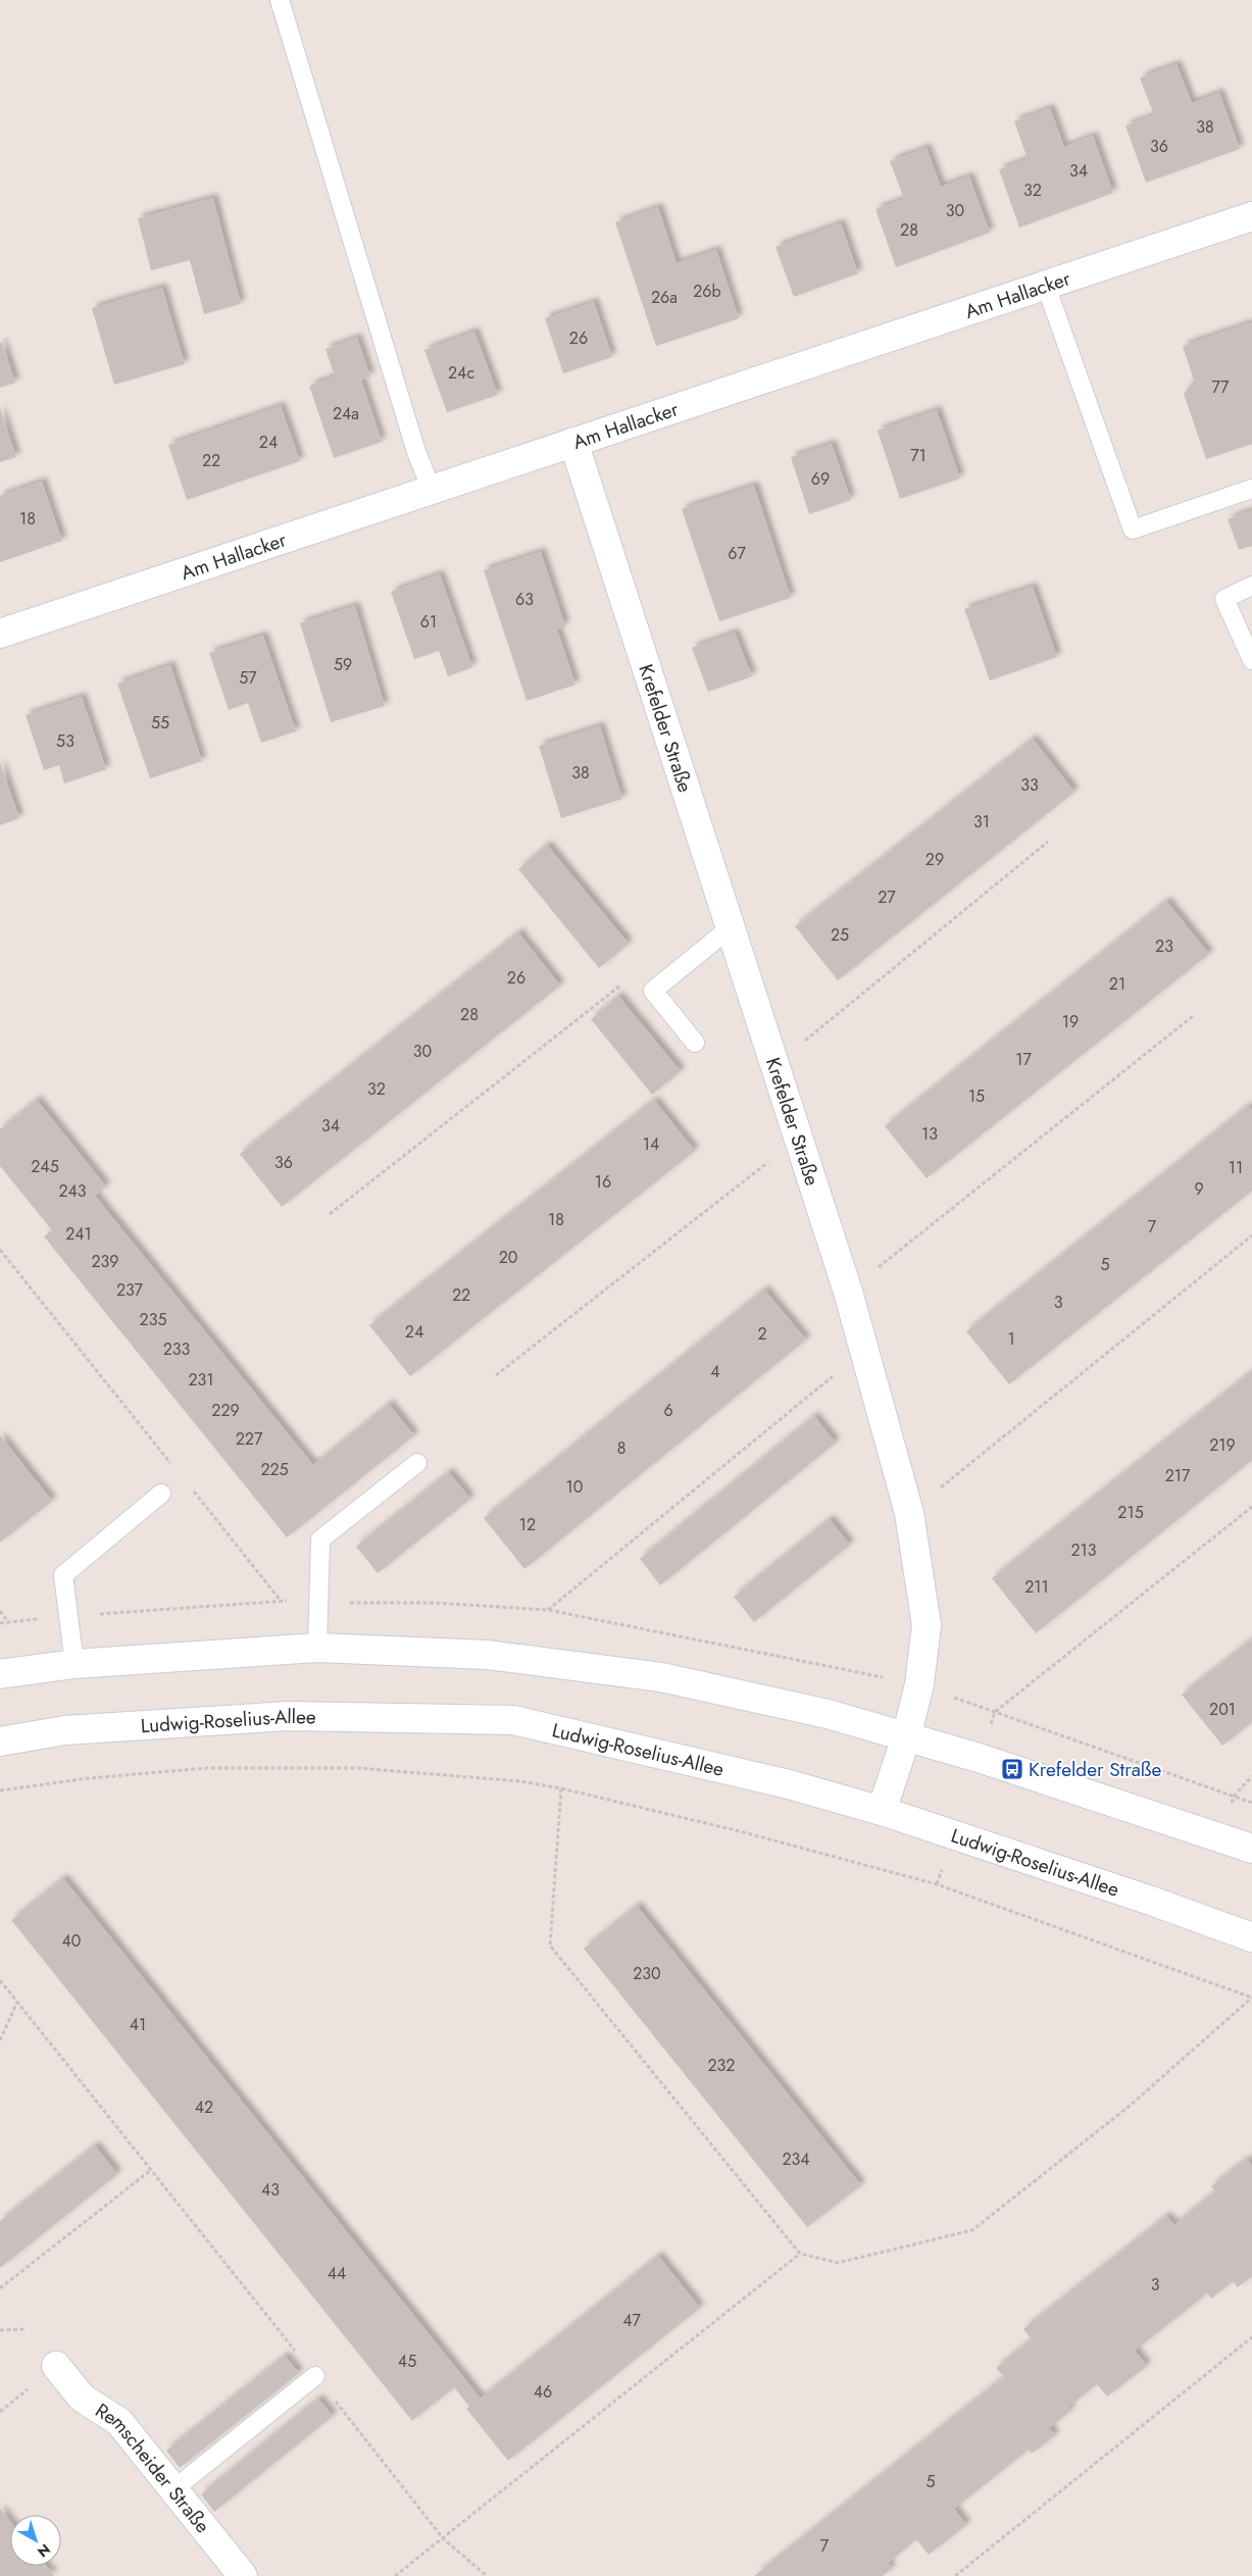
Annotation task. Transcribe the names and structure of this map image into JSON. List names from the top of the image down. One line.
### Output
{"streets":{"street":["Am Hallacker","Krefelder Straße","Ludwig-Roselius-Allee","Remscheider Straße"]},"crossings":[["Am Hallacker","Krefelder Straße"],["Krefelder Straße","Ludwig-Roselius-Allee"]],"places":{"bus stop":["Krefelder Straße"]},"house_numbers":["38","36","34","32","30","28","26b","26a","26","24c","77","24a","24","71","22","69","18","67","63","61","59","57","55","53","38","33","31","29","27","25","23","26","21","28","19","30","17","32","15","34","13","14","36","245","11","16","9","243","18","7","241","20","239","5","237","22","3","235","24","2","1","233","4","231","229","6","227","219","8","225","217","10","215","12","213","211","201","40","230","41","232","42","234","43","44","3","47","45","46","5","7"],"north":"bottom right"}
